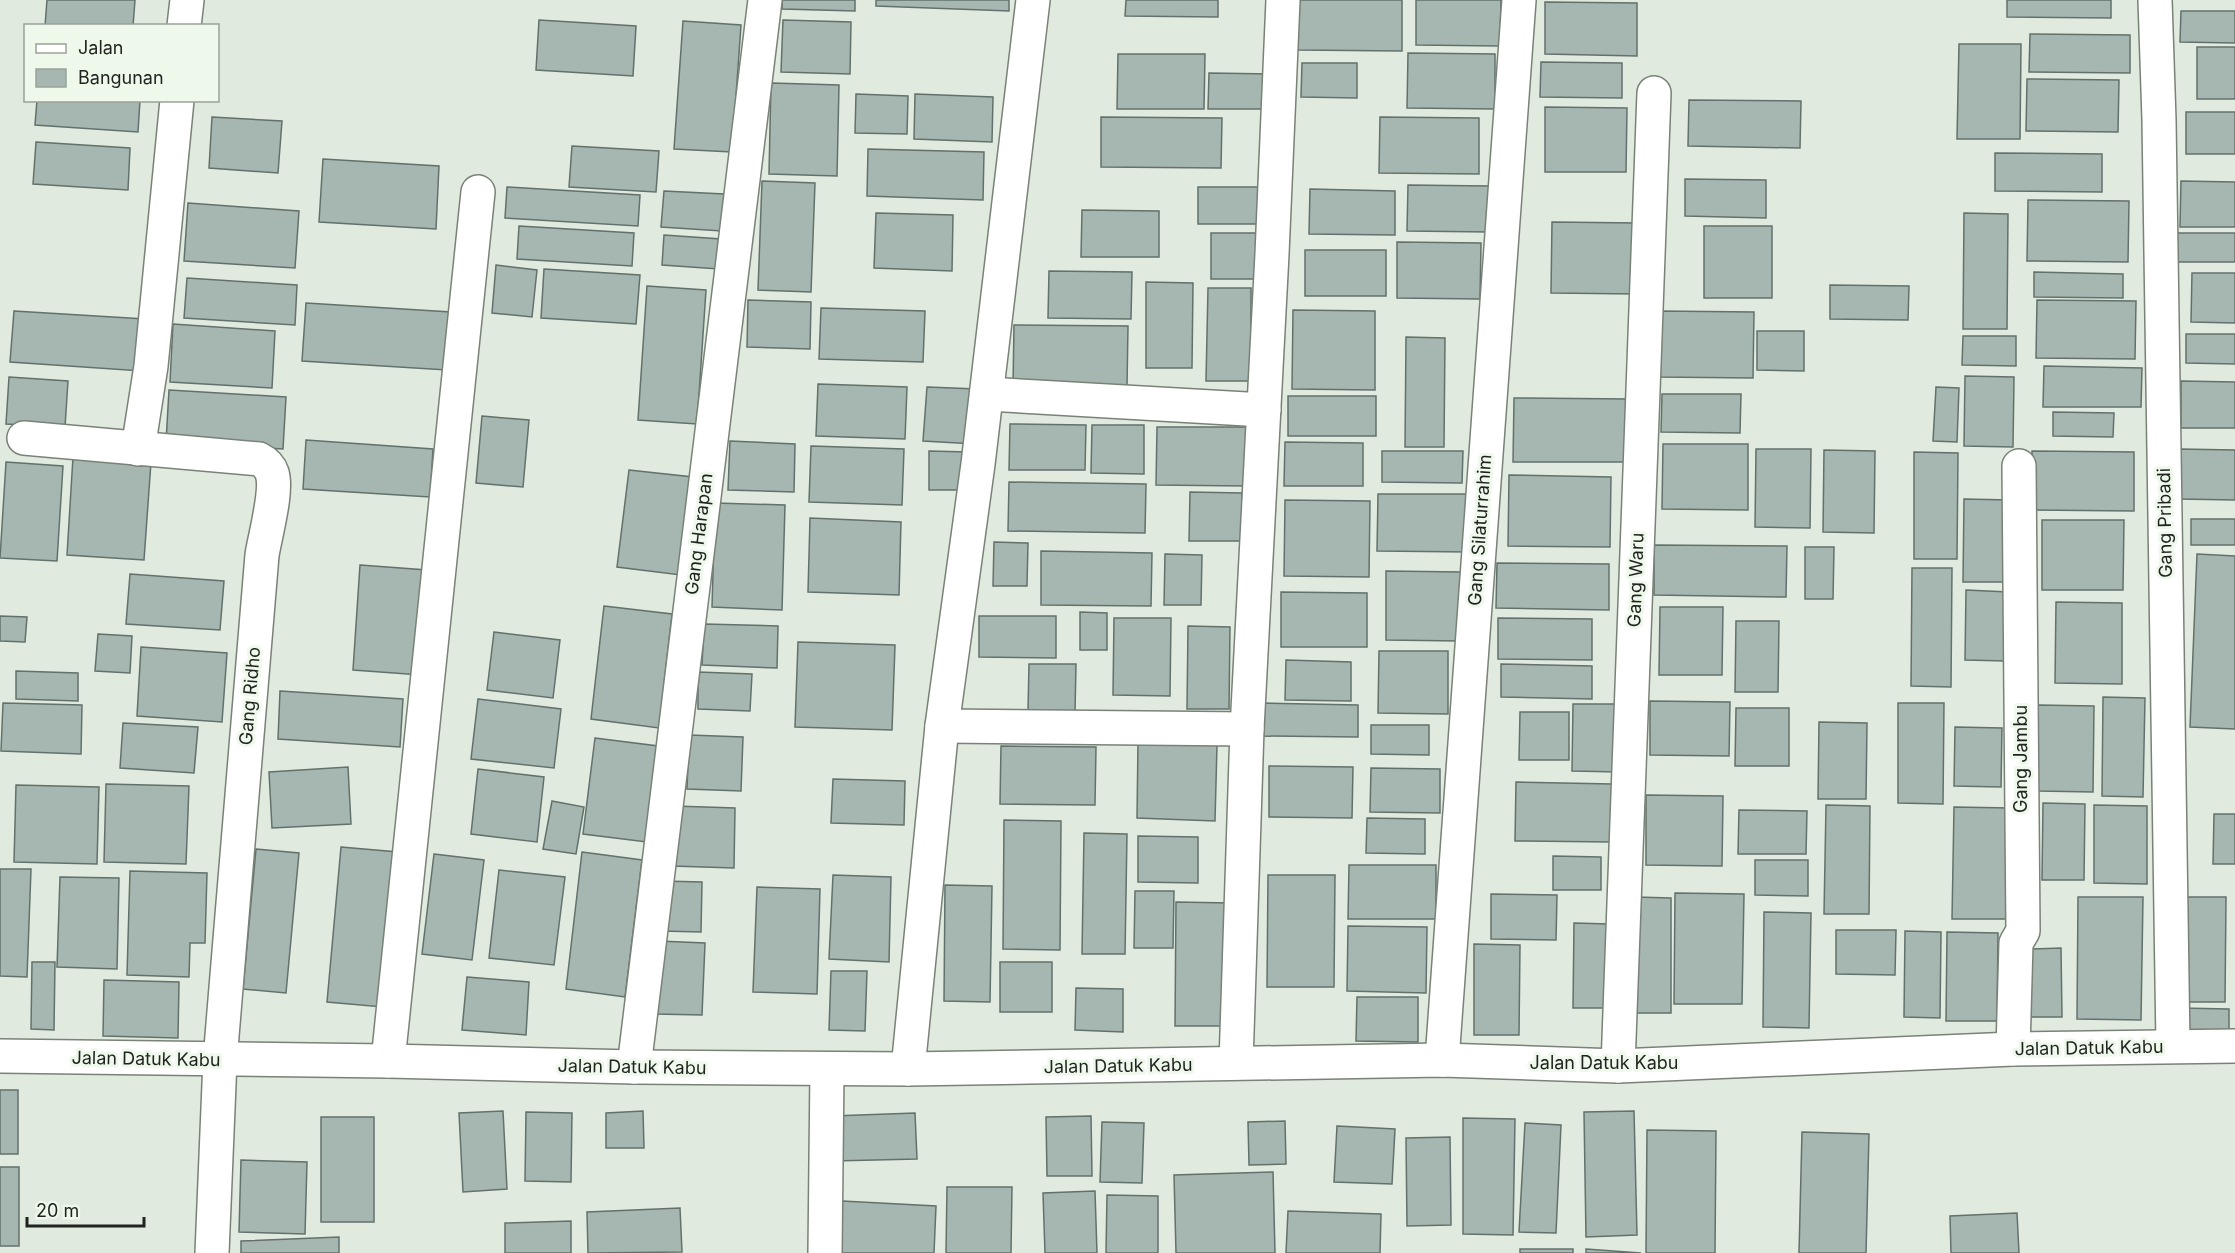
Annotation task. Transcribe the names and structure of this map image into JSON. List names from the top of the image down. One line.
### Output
{"streets":{"street":["Gang Pribadi","Gang Silaturrahim","Gang Harapan","Gang Waru","Gang Ridho","Gang Jambu","Jalan Datuk Kabu"]},"crossings":[["Gang Pribadi","Jalan Datuk Kabu"],["Gang Silaturrahim","Jalan Datuk Kabu"],["Gang Harapan","Jalan Datuk Kabu"],["Gang Waru","Jalan Datuk Kabu"],["Gang Ridho","Jalan Datuk Kabu"],["Gang Jambu","Jalan Datuk Kabu"]],"legend":["Jalan","Bangunan"],"scale_bar":"20 m"}
